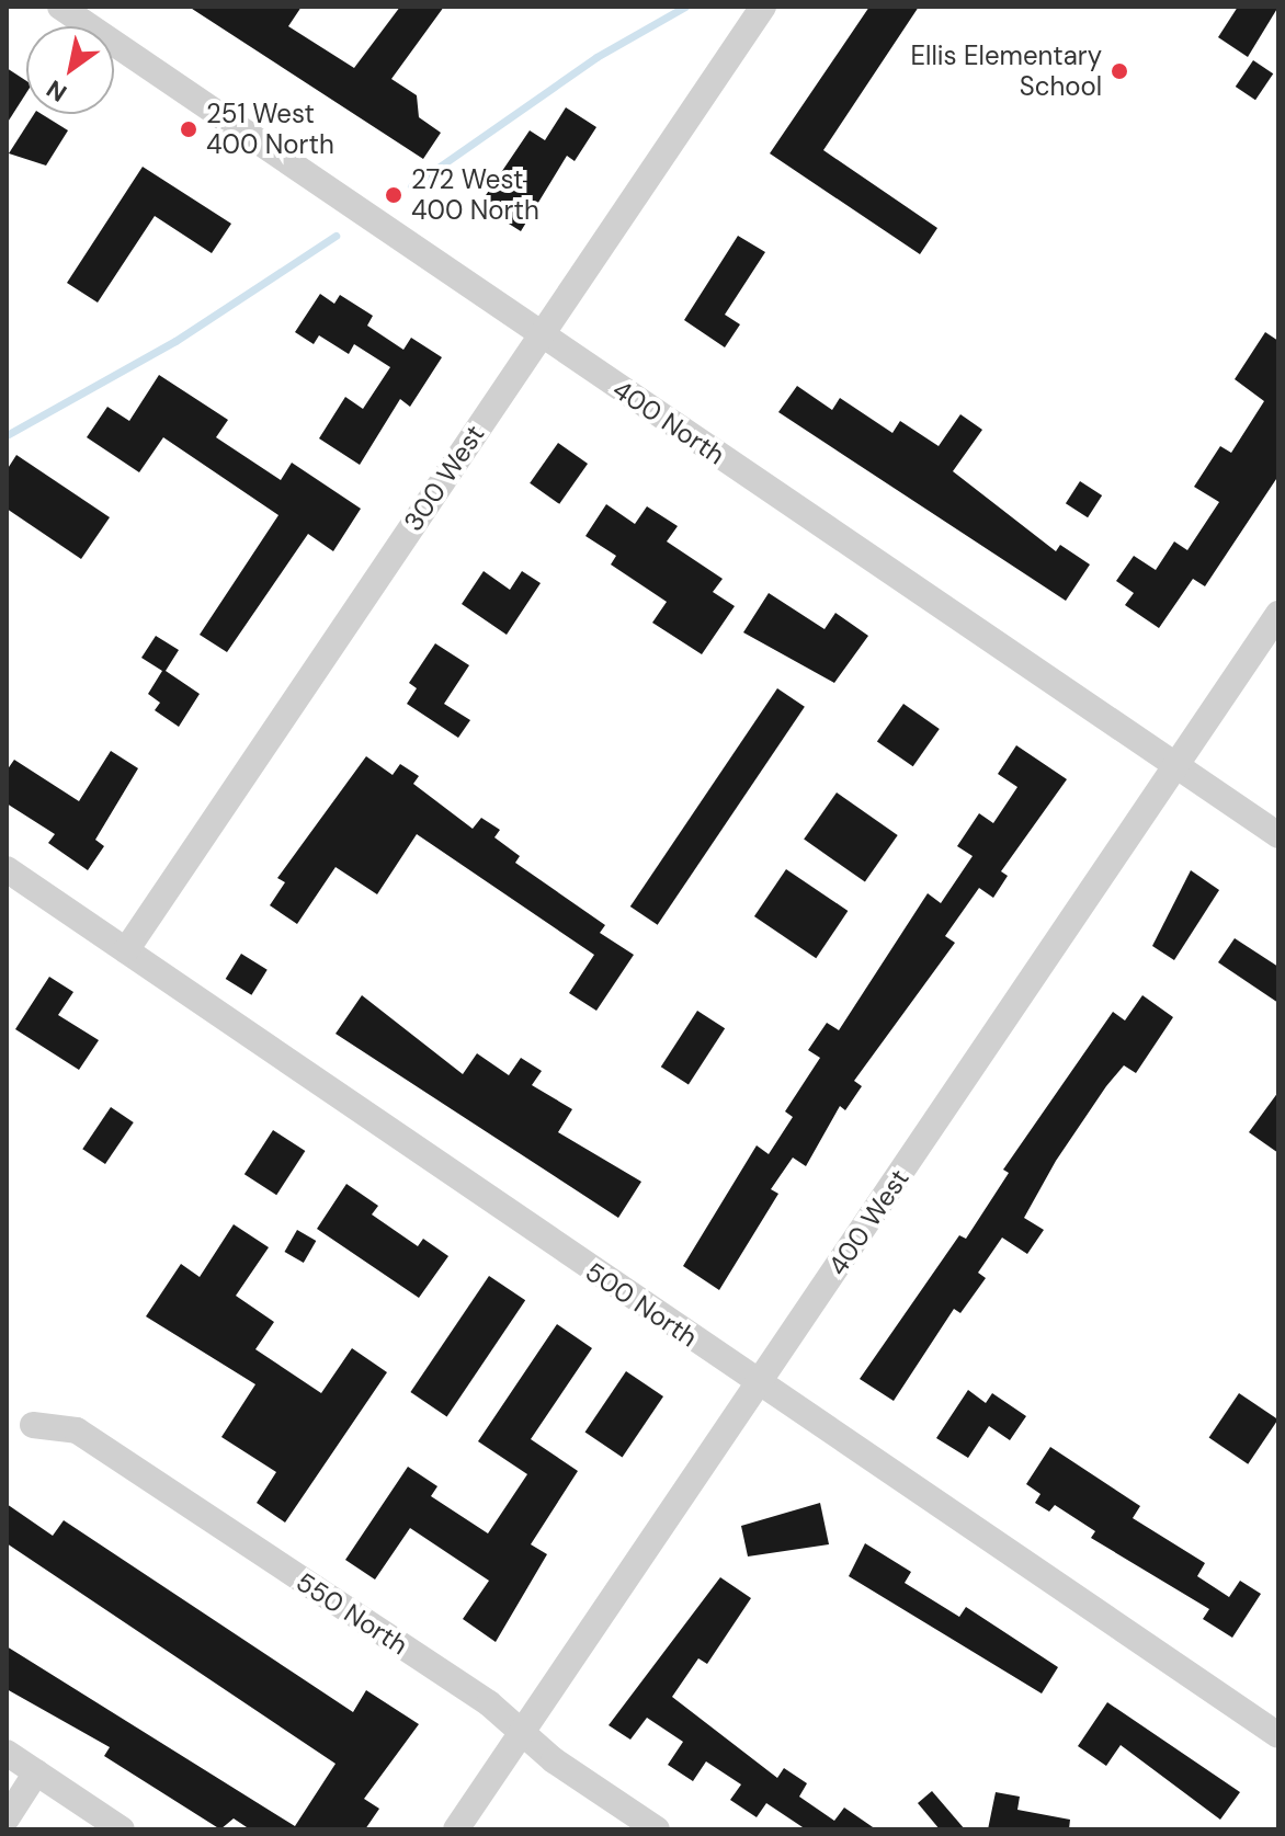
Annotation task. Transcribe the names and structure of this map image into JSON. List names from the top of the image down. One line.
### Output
{"streets":{"street":["400 North","300 West","400 West","500 North","550 North"]},"crossings":[["400 North","300 West"],["400 North","400 West"],["300 West","500 North"],["400 West","500 North"],["400 West","550 North"]],"places":["Ellis Elementary School","251 West 400 North","272 West 400 North"],"north":"bottom left"}
